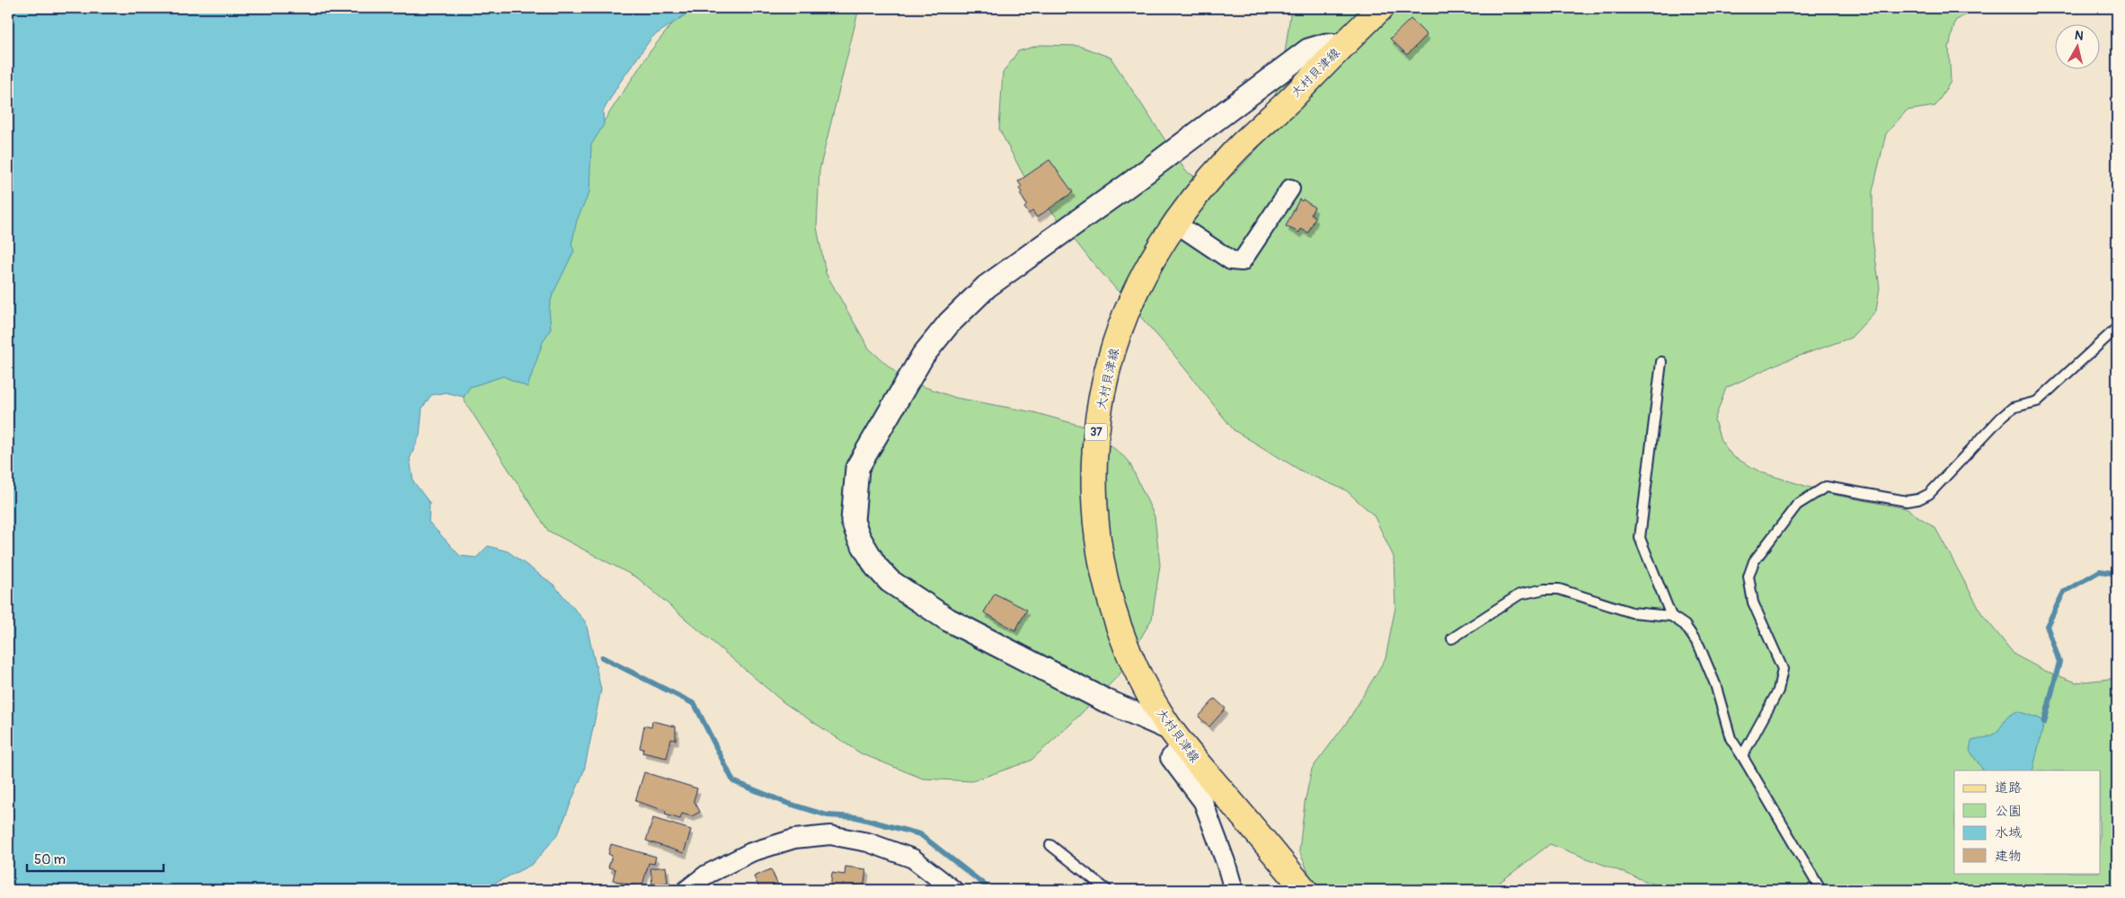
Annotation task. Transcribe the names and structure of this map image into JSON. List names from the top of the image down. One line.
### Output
{"streets":{"main road":["大村貝津線","37"]},"legend":["道路","公園","水域","建物"],"scale_bar":"50 m","north":"top"}
